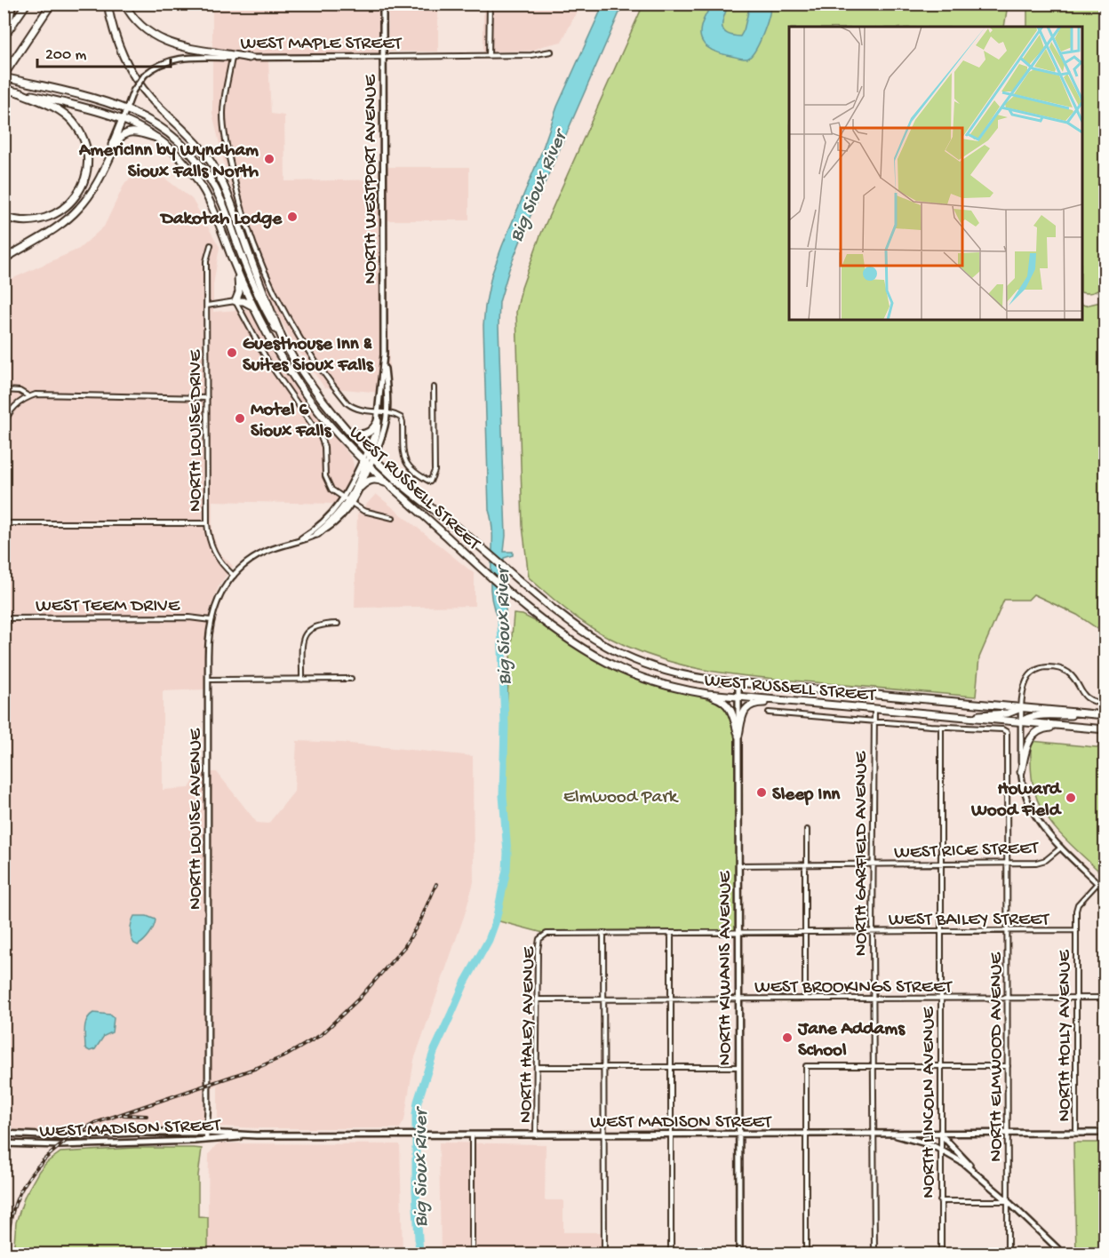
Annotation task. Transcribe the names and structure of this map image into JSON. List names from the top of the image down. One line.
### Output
{"streets":{"highway":["WEST RUSSELL STREET"],"main road":["NORTH WESTPORT AVENUE","NORTH KIWANIS AVENUE","WEST MADISON STREET"],"street":["WEST MAPLE STREET","NORTH LOUISE DRIVE","WEST TEEM DRIVE","NORTH LOUISE AVENUE","WEST RICE STREET","NORTH GARFIELD AVENUE","WEST BAILEY STREET","WEST BROOKINGS STREET","NORTH HALEY AVENUE","NORTH HOLLY AVENUE","NORTH ELMWOOD AVENUE","NORTH LINCOLN AVENUE"]},"crossings":[["WEST MAPLE STREET","NORTH WESTPORT AVENUE"],["WEST MAPLE STREET","WEST RUSSELL STREET"],["NORTH WESTPORT AVENUE","WEST RUSSELL STREET"],["NORTH WESTPORT AVENUE","NORTH LOUISE AVENUE"],["NORTH LOUISE DRIVE","NORTH LOUISE AVENUE"],["WEST RUSSELL STREET","NORTH LOUISE AVENUE"],["WEST RUSSELL STREET","NORTH GARFIELD AVENUE"],["WEST RUSSELL STREET","NORTH KIWANIS AVENUE"],["WEST RUSSELL STREET","NORTH ELMWOOD AVENUE"],["WEST RUSSELL STREET","NORTH LINCOLN AVENUE"],["WEST TEEM DRIVE","NORTH LOUISE AVENUE"],["NORTH LOUISE AVENUE","WEST MADISON STREET"],["WEST RICE STREET","NORTH GARFIELD AVENUE"],["WEST RICE STREET","NORTH KIWANIS AVENUE"],["WEST RICE STREET","NORTH ELMWOOD AVENUE"],["WEST RICE STREET","NORTH LINCOLN AVENUE"],["NORTH GARFIELD AVENUE","WEST BAILEY STREET"],["NORTH GARFIELD AVENUE","WEST BROOKINGS STREET"],["NORTH GARFIELD AVENUE","WEST MADISON STREET"],["WEST BAILEY STREET","NORTH KIWANIS AVENUE"],["WEST BAILEY STREET","NORTH HALEY AVENUE"],["WEST BAILEY STREET","NORTH HOLLY AVENUE"],["WEST BAILEY STREET","NORTH ELMWOOD AVENUE"],["WEST BAILEY STREET","NORTH LINCOLN AVENUE"],["NORTH KIWANIS AVENUE","WEST BROOKINGS STREET"],["NORTH KIWANIS AVENUE","WEST MADISON STREET"],["WEST BROOKINGS STREET","NORTH HALEY AVENUE"],["WEST BROOKINGS STREET","NORTH HOLLY AVENUE"],["WEST BROOKINGS STREET","NORTH ELMWOOD AVENUE"],["WEST BROOKINGS STREET","NORTH LINCOLN AVENUE"],["NORTH HALEY AVENUE","WEST MADISON STREET"],["NORTH HOLLY AVENUE","WEST MADISON STREET"],["NORTH ELMWOOD AVENUE","WEST MADISON STREET"],["NORTH LINCOLN AVENUE","WEST MADISON STREET"]],"water":["Big Sioux River"],"parks":["Elmwood Park"],"places":["AmericInn by Wyndham Sioux Falls North","Dakotah Lodge","Guesthouse Inn & Suites Sioux Falls","Motel 6 Sioux Falls","Sleep Inn","Howard Wood Field","Jane Addams School"],"scale_bar":"200 m"}
